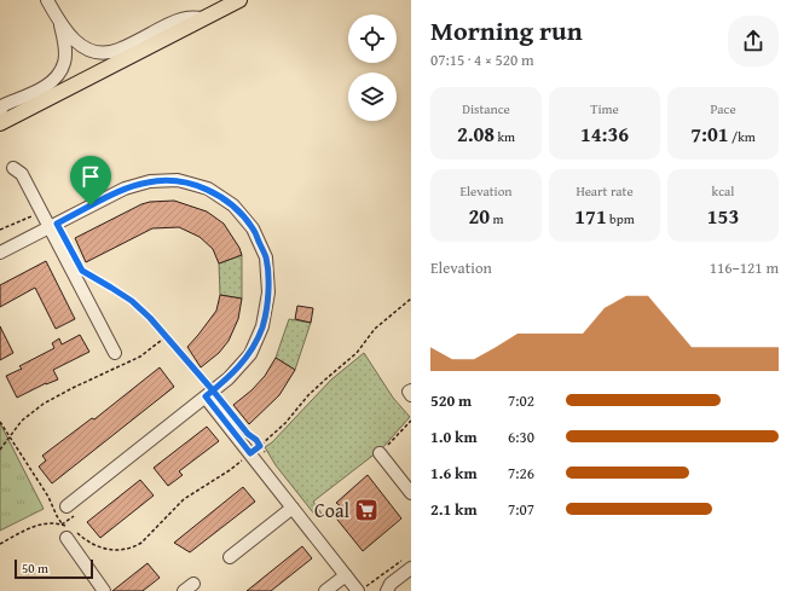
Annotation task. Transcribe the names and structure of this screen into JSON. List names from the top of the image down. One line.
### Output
{"places":{"supermarket":["Coal"]},"scale_bar":"50 m","page":{"heading":["Morning run","07:15 · 4 × 520 m"],"stats":[["Distance","2.08 km"],["Time","14:36"],["Pace","7:01 /km"],["Elevation","20 m"],["Heart rate","171 bpm"],["kcal","153"]],"chart":["Elevation","116–121 m"],"list":[{"name":"520 m","note":"7:02"},{"name":"1.0 km","note":"6:30"},{"name":"1.6 km","note":"7:26"},{"name":"2.1 km","note":"7:07"}],"scale":"50 m"}}
